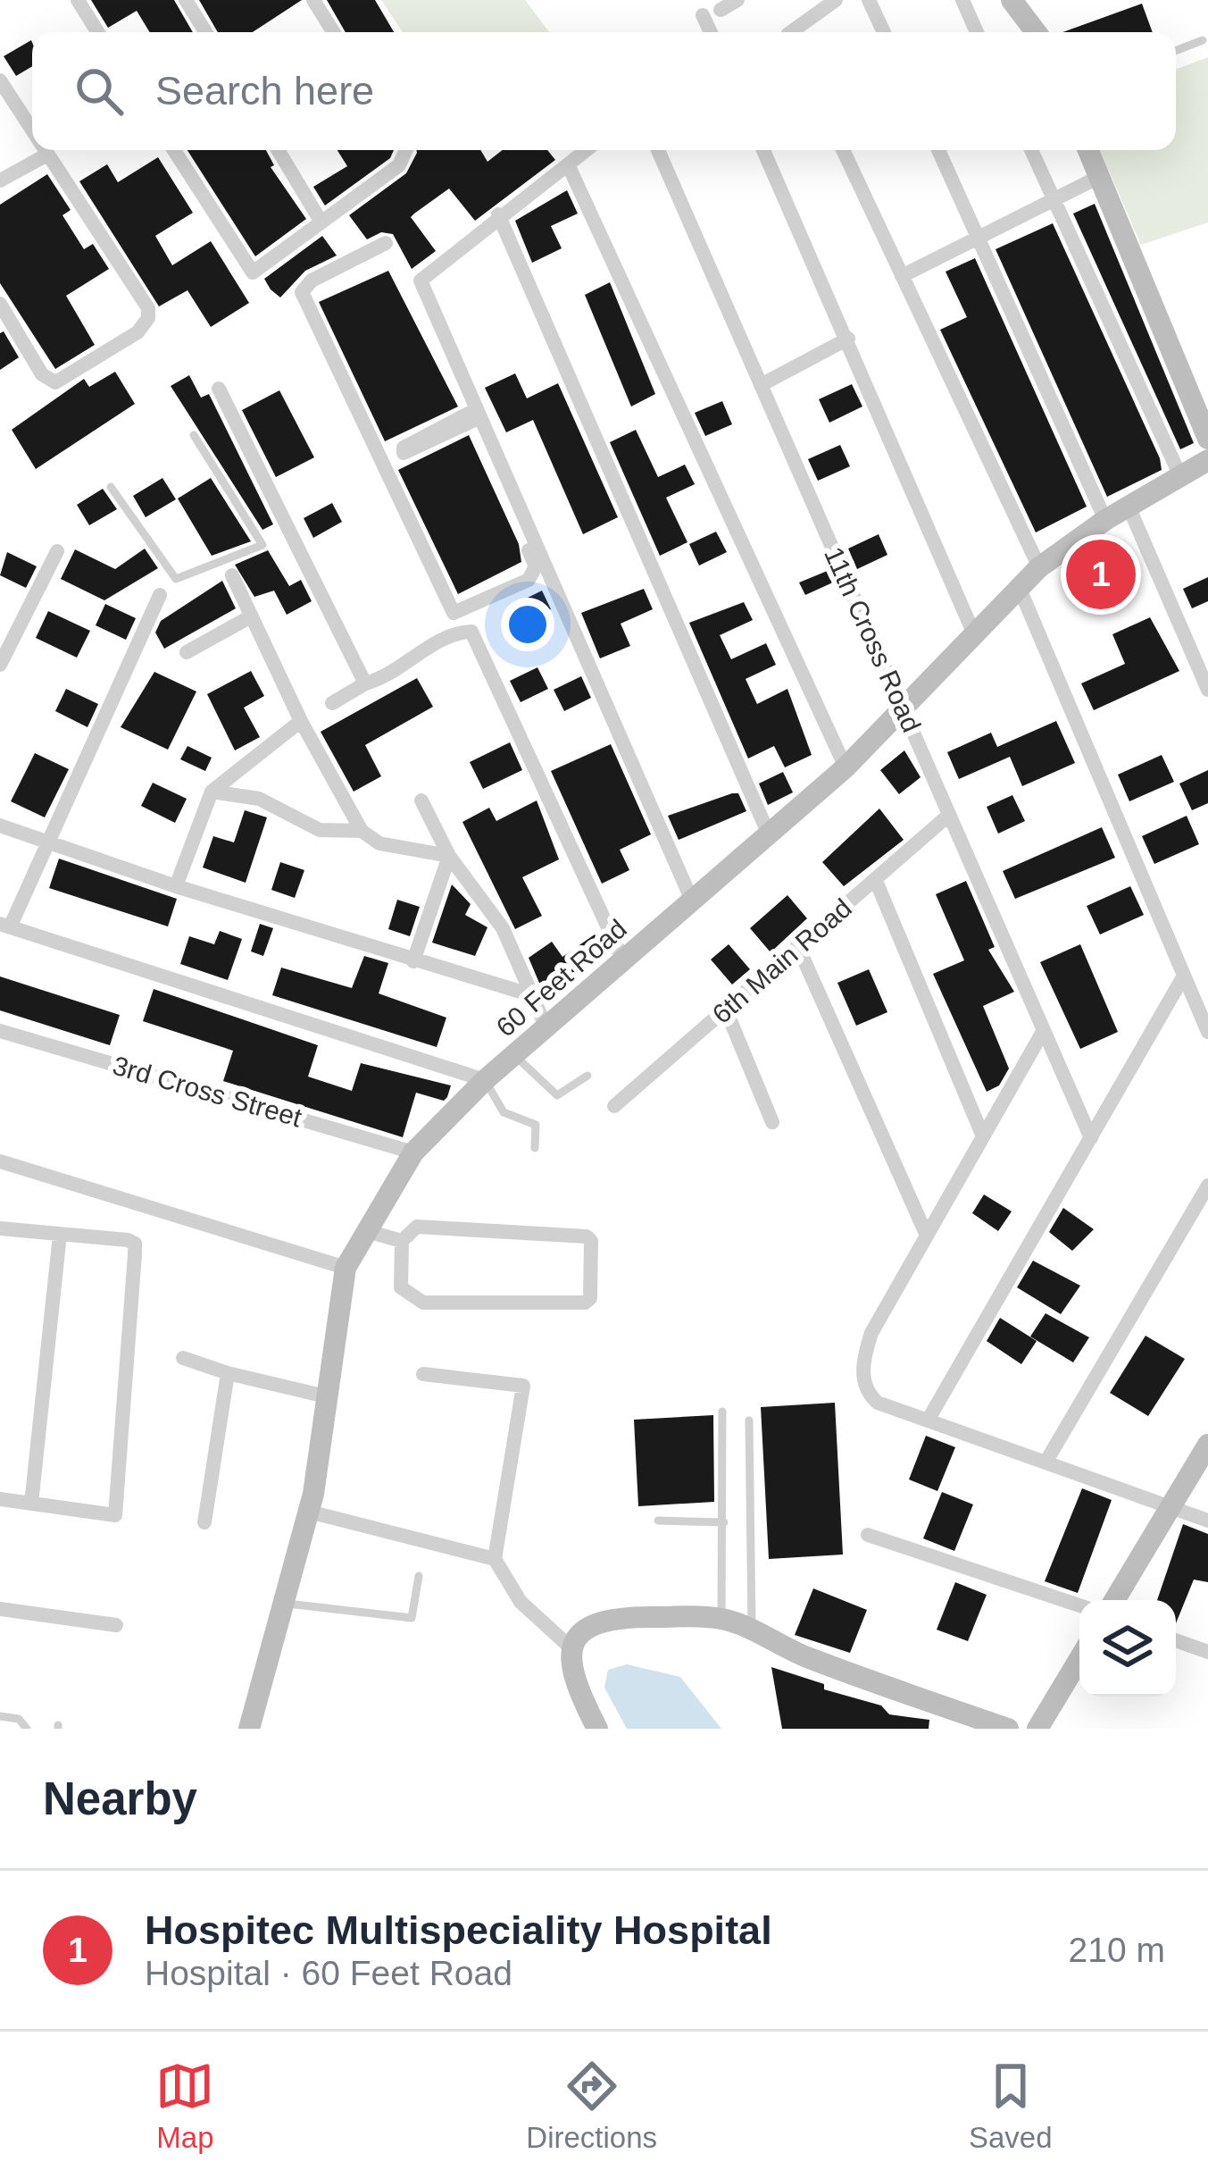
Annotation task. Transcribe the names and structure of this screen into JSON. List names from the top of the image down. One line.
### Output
{"streets":{"street":["11th Cross Road","6th Main Road","60 Feet Road","3rd Cross Street"]},"crossings":[["11th Cross Road","6th Main Road"],["11th Cross Road","60 Feet Road"],["60 Feet Road","3rd Cross Street"]],"page":{"search":"Search here","pins":"1","heading":"Nearby","list":[{"mark":"1","name":"Hospitec Multispeciality Hospital","note":"Hospital · 60 Feet Road","value":"210 m"}],"nav":["Map","Directions","Saved"]}}
